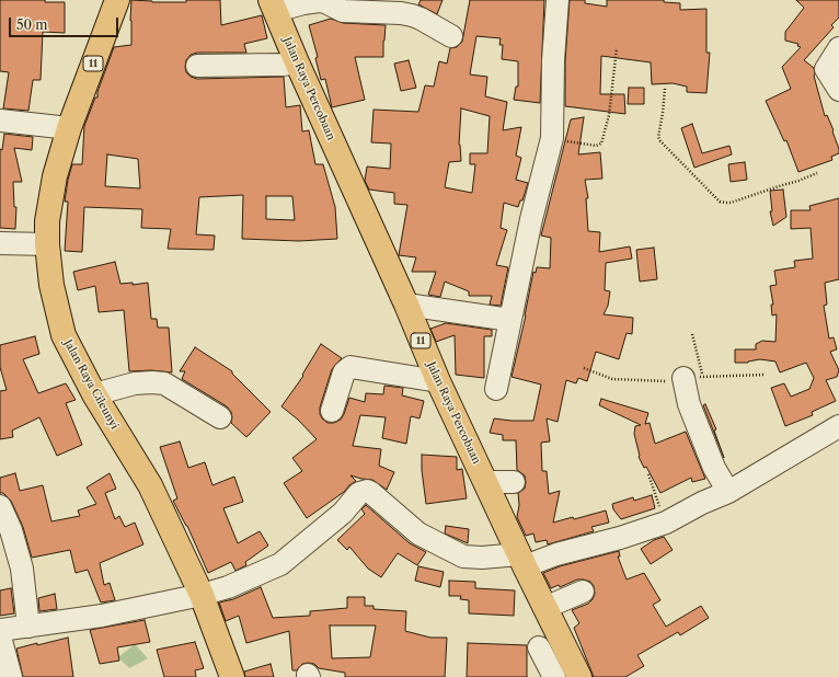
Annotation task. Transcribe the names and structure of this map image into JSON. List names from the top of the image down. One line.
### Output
{"streets":{"highway":["11","Jalan Raya Percobaan","Jalan Raya Cileunyi"]},"scale_bar":"50 m"}
